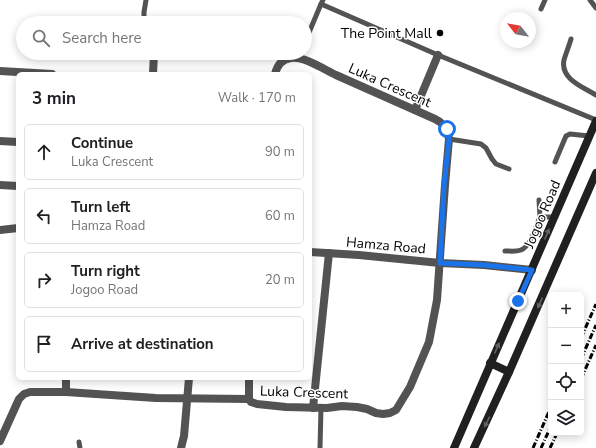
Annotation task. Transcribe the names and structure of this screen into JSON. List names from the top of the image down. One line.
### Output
{"streets":{"main road":["Jogoo Road"],"street":["Luka Crescent","Hamza Road"]},"crossings":[["Luka Crescent","Hamza Road"],["Jogoo Road","Hamza Road"]],"places":["The Point Mall"],"north":"top left","page":{"search":"Search here","heading":["3 min","Walk · 170 m"],"list":[["Continue","Luka Crescent","90 m"],["Turn left","Hamza Road","60 m"],["Turn right","Jogoo Road","20 m"],"Arrive at destination"],"map_buttons":["+","−"]}}
